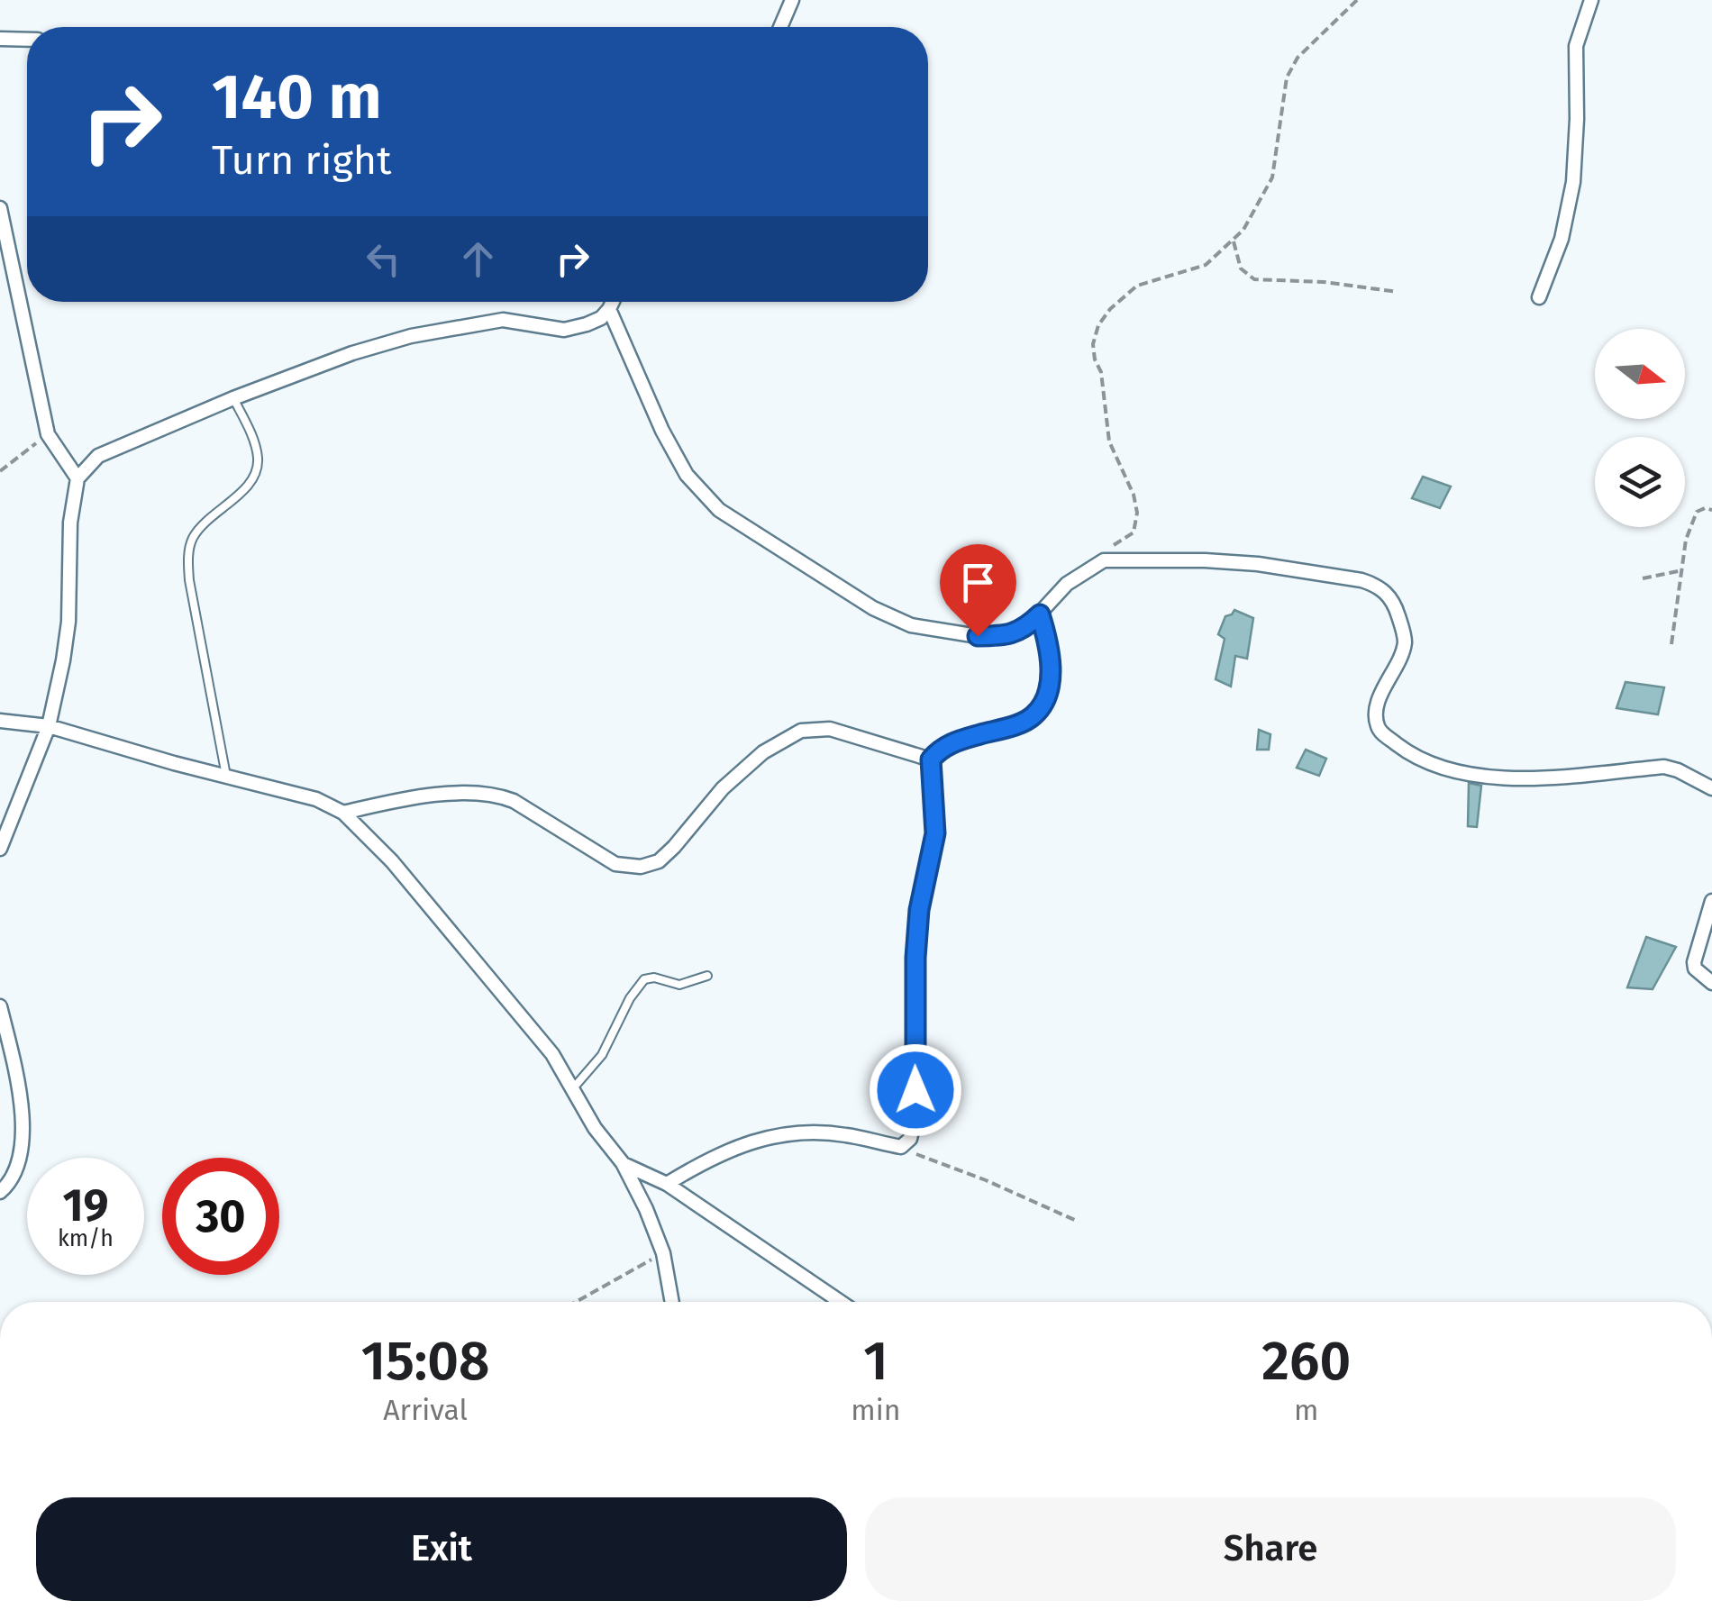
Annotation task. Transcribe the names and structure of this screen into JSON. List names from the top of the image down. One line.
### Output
{"north":"right","page":{"turn":["140 m","Turn right"],"speed":"19 km/h","limit":"30","eta":["15:08","Arrival","1","min","260","m"],"buttons":["Exit","Share"]}}
